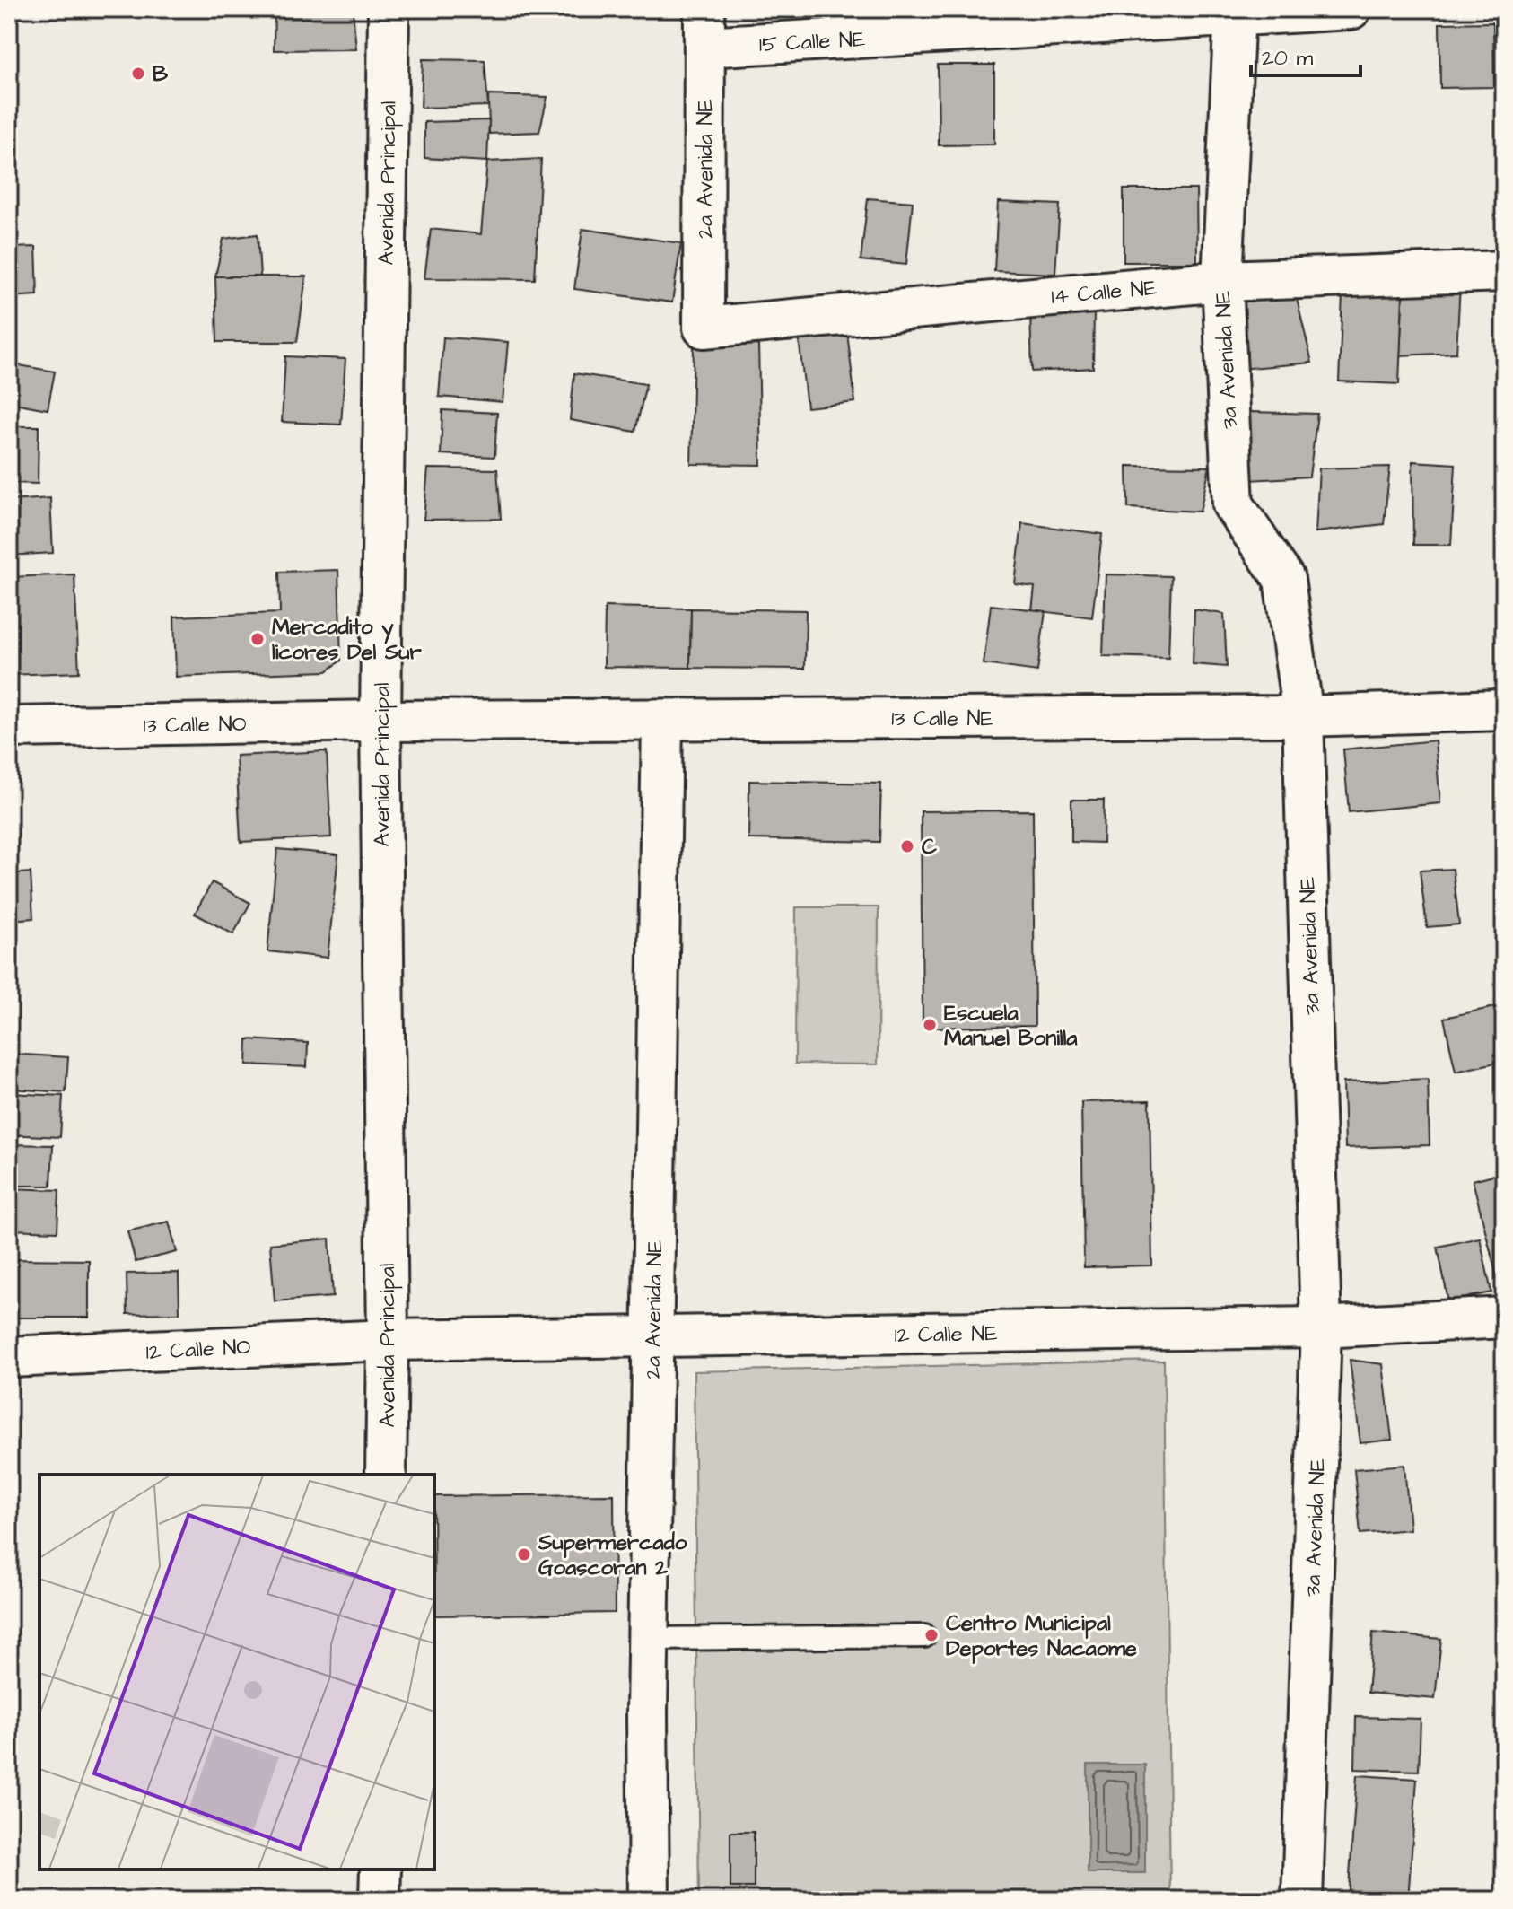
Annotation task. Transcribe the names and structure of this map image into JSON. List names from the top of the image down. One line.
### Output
{"streets":{"street":["15 Calle NE","2a Avenida NE","Avenida Principal","14 Calle NE","3a Avenida NE","13 Calle NE","13 Calle NO","12 Calle NE","12 Calle NO"]},"crossings":[["15 Calle NE","2a Avenida NE"],["15 Calle NE","3a Avenida NE"],["2a Avenida NE","14 Calle NE"],["2a Avenida NE","13 Calle NE"],["2a Avenida NE","12 Calle NE"],["Avenida Principal","13 Calle NE"],["Avenida Principal","13 Calle NO"],["Avenida Principal","12 Calle NE"],["Avenida Principal","12 Calle NO"],["14 Calle NE","3a Avenida NE"],["3a Avenida NE","13 Calle NE"],["3a Avenida NE","12 Calle NE"],["13 Calle NE","13 Calle NO"],["12 Calle NE","12 Calle NO"]],"places":["B","Mercadito y licores Del Sur","C","Escuela Manuel Bonilla","Supermercado Goascoran 2","Centro Municipal Deportes Nacaome"],"scale_bar":"20 m"}
